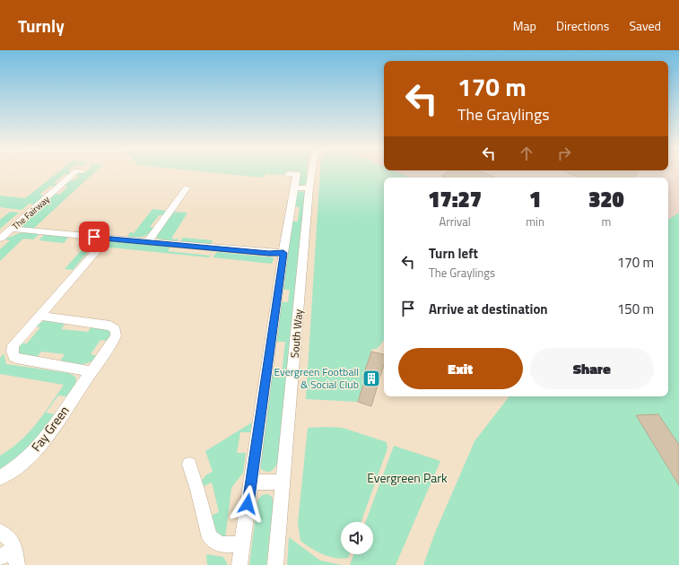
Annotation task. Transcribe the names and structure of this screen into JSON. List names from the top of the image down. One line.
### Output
{"streets":{"street":["The Fairway","South Way","Fay Green"]},"parks":["Evergreen Park"],"places":{"building":["Evergreen Football & Social Club"]},"page":{"header":"Turnly","nav":["Map","Directions","Saved"],"turn":["170 m","The Graylings"],"eta":["17:27","Arrival","1","min","320","m"],"list":[{"name":"Turn left","note":"The Graylings","value":"170 m"},{"name":"Arrive at destination","value":"150 m"}],"buttons":["Exit","Share"]}}
